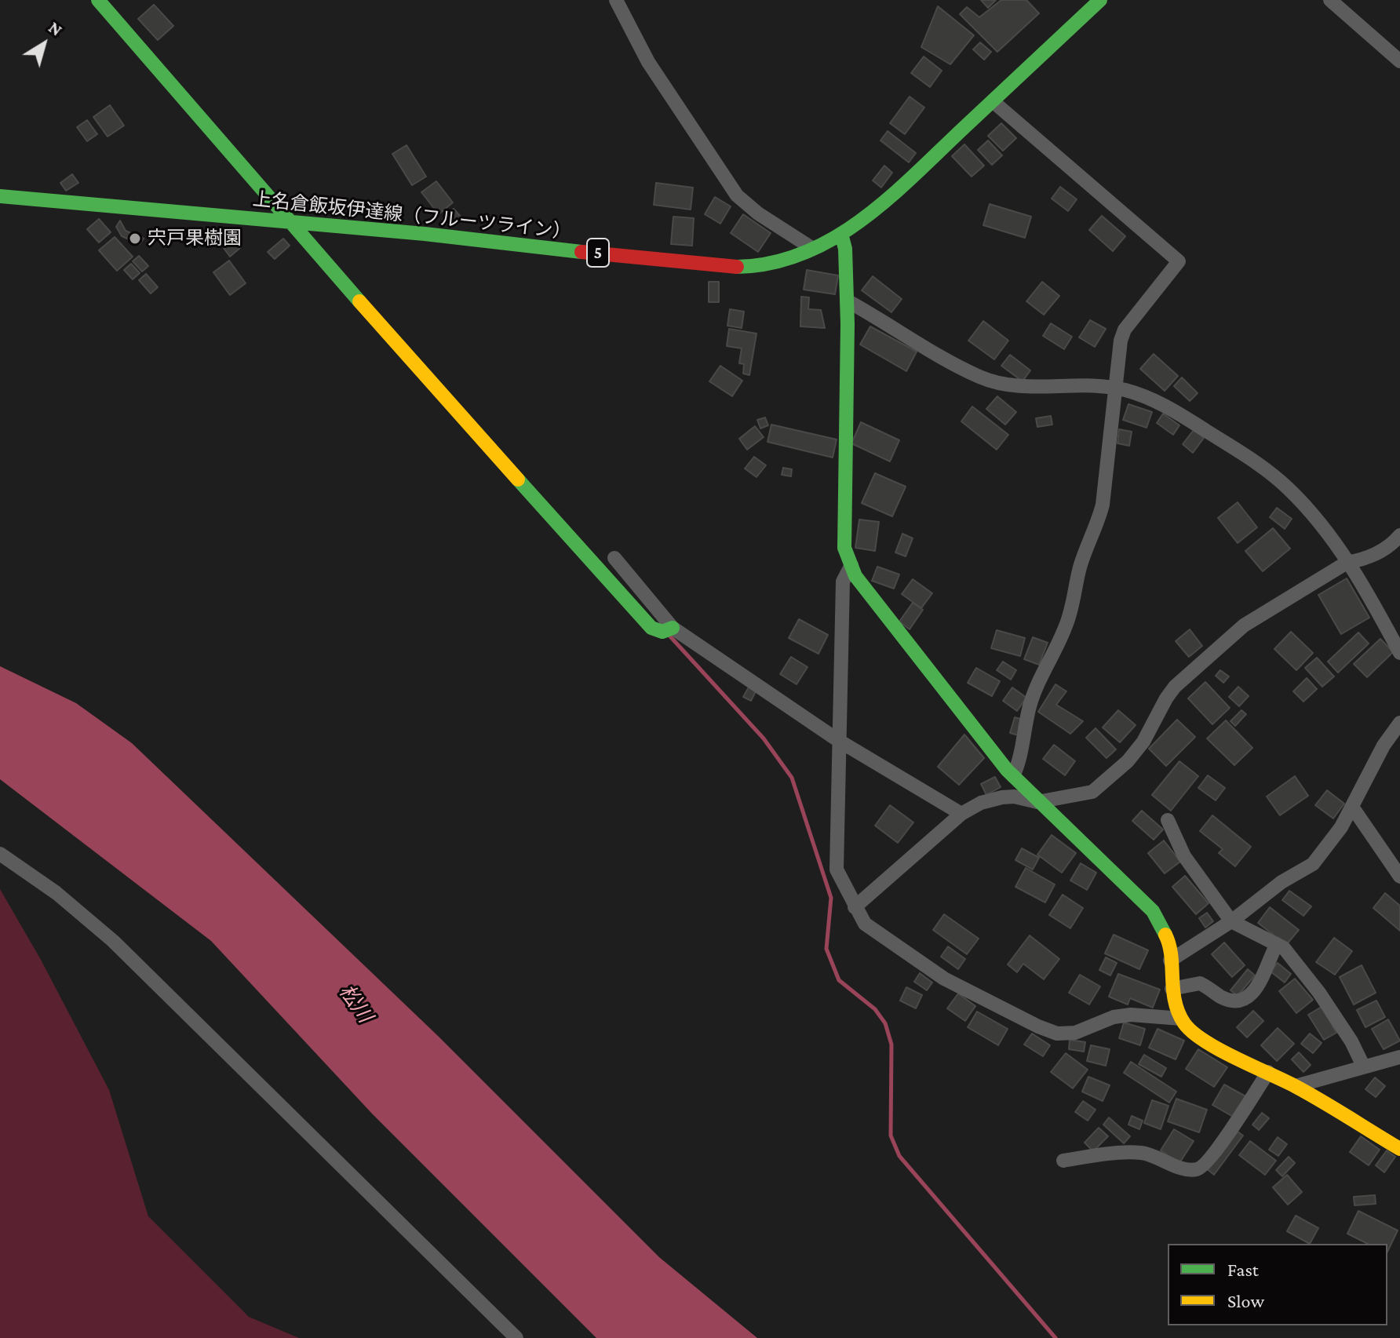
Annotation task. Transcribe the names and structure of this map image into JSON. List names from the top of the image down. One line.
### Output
{"streets":{"street":["上名倉飯坂伊達線（フルーツライン）","5"]},"water":["松川"],"places":["宍戸果樹園"],"legend":["Fast","Slow"],"north":"top right"}
